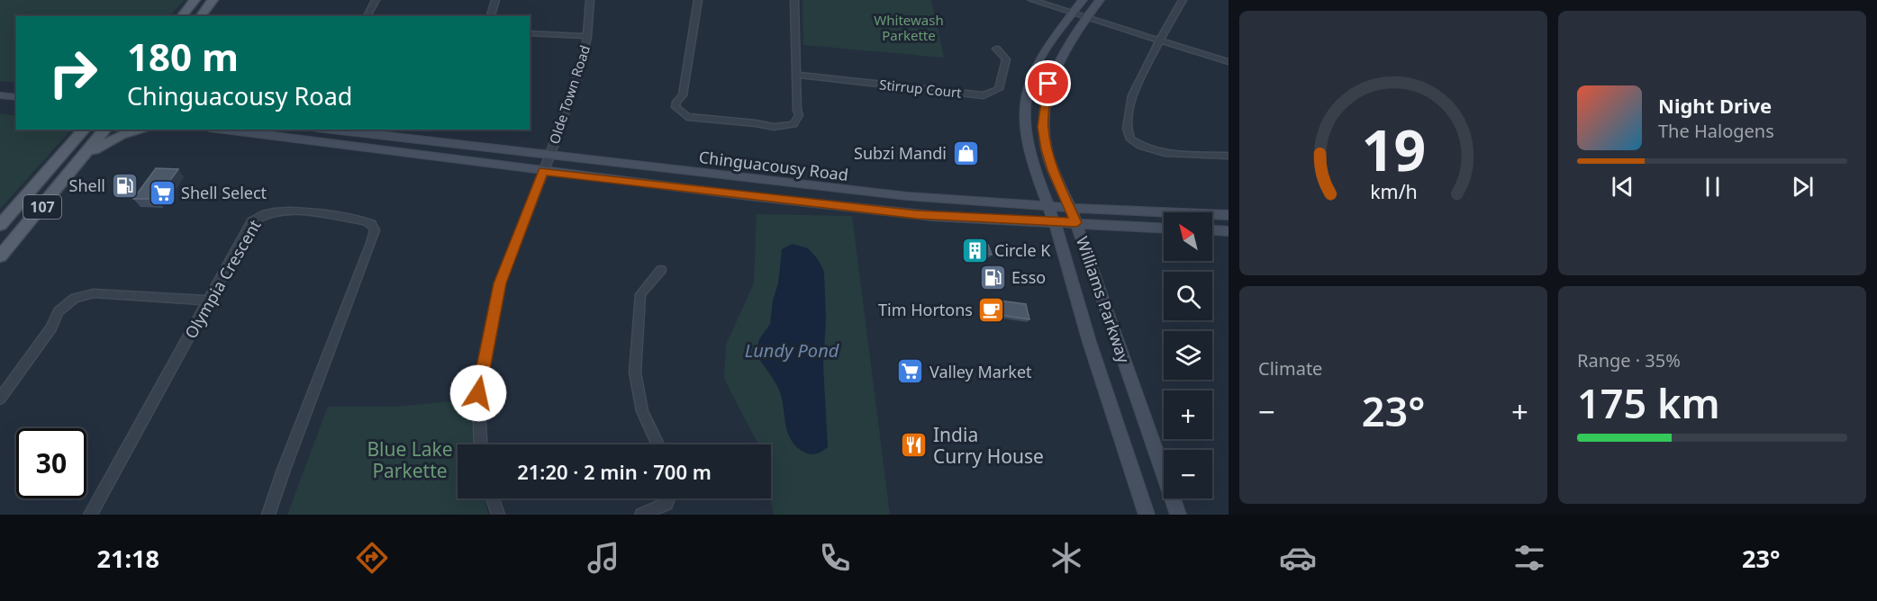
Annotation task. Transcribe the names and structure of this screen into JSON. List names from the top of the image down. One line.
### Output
{"streets":{"main road":["Chinguacousy Road","107","Williams Parkway"],"street":["Stirrup Court","Olde Town Road","Olympia Crescent"]},"crossings":[["Olde Town Road","Chinguacousy Road"],["Chinguacousy Road","Williams Parkway"]],"water":["Lundy Pond"],"parks":["Whitewash Parkette","Blue Lake Parkette"],"places":{"shop":["Subzi Mandi"],"fuel station":["Shell","Esso"],"supermarket":["Shell Select","Valley Market"],"building":["Circle K"],"cafe":["Tim Hortons"],"restaurant":["India Curry House"]},"north":"top left","page":{"turn":["180 m","Chinguacousy Road"],"song":["Night Drive","The Halogens"],"map_buttons":["+","−"],"tile":["Climate",["Range · 35%","175 km"]],"heat":["−","23°","+"],"limit":"30","trip":"21:20 · 2 min · 700 m","tabs":["21:18","23°"],"gauge":["19","km/h"]}}
